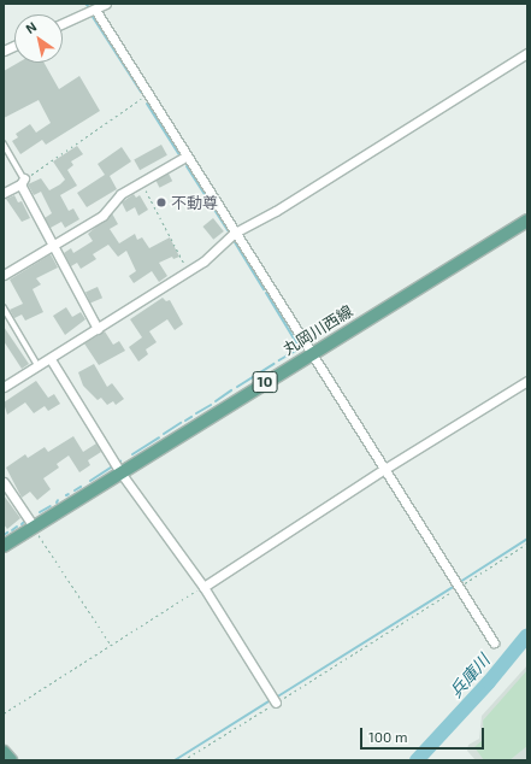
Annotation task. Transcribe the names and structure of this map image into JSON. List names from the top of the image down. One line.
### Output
{"streets":{"main road":["丸岡川西線","10"]},"water":["兵庫川"],"places":["不動尊"],"scale_bar":"100 m","north":"top left"}
